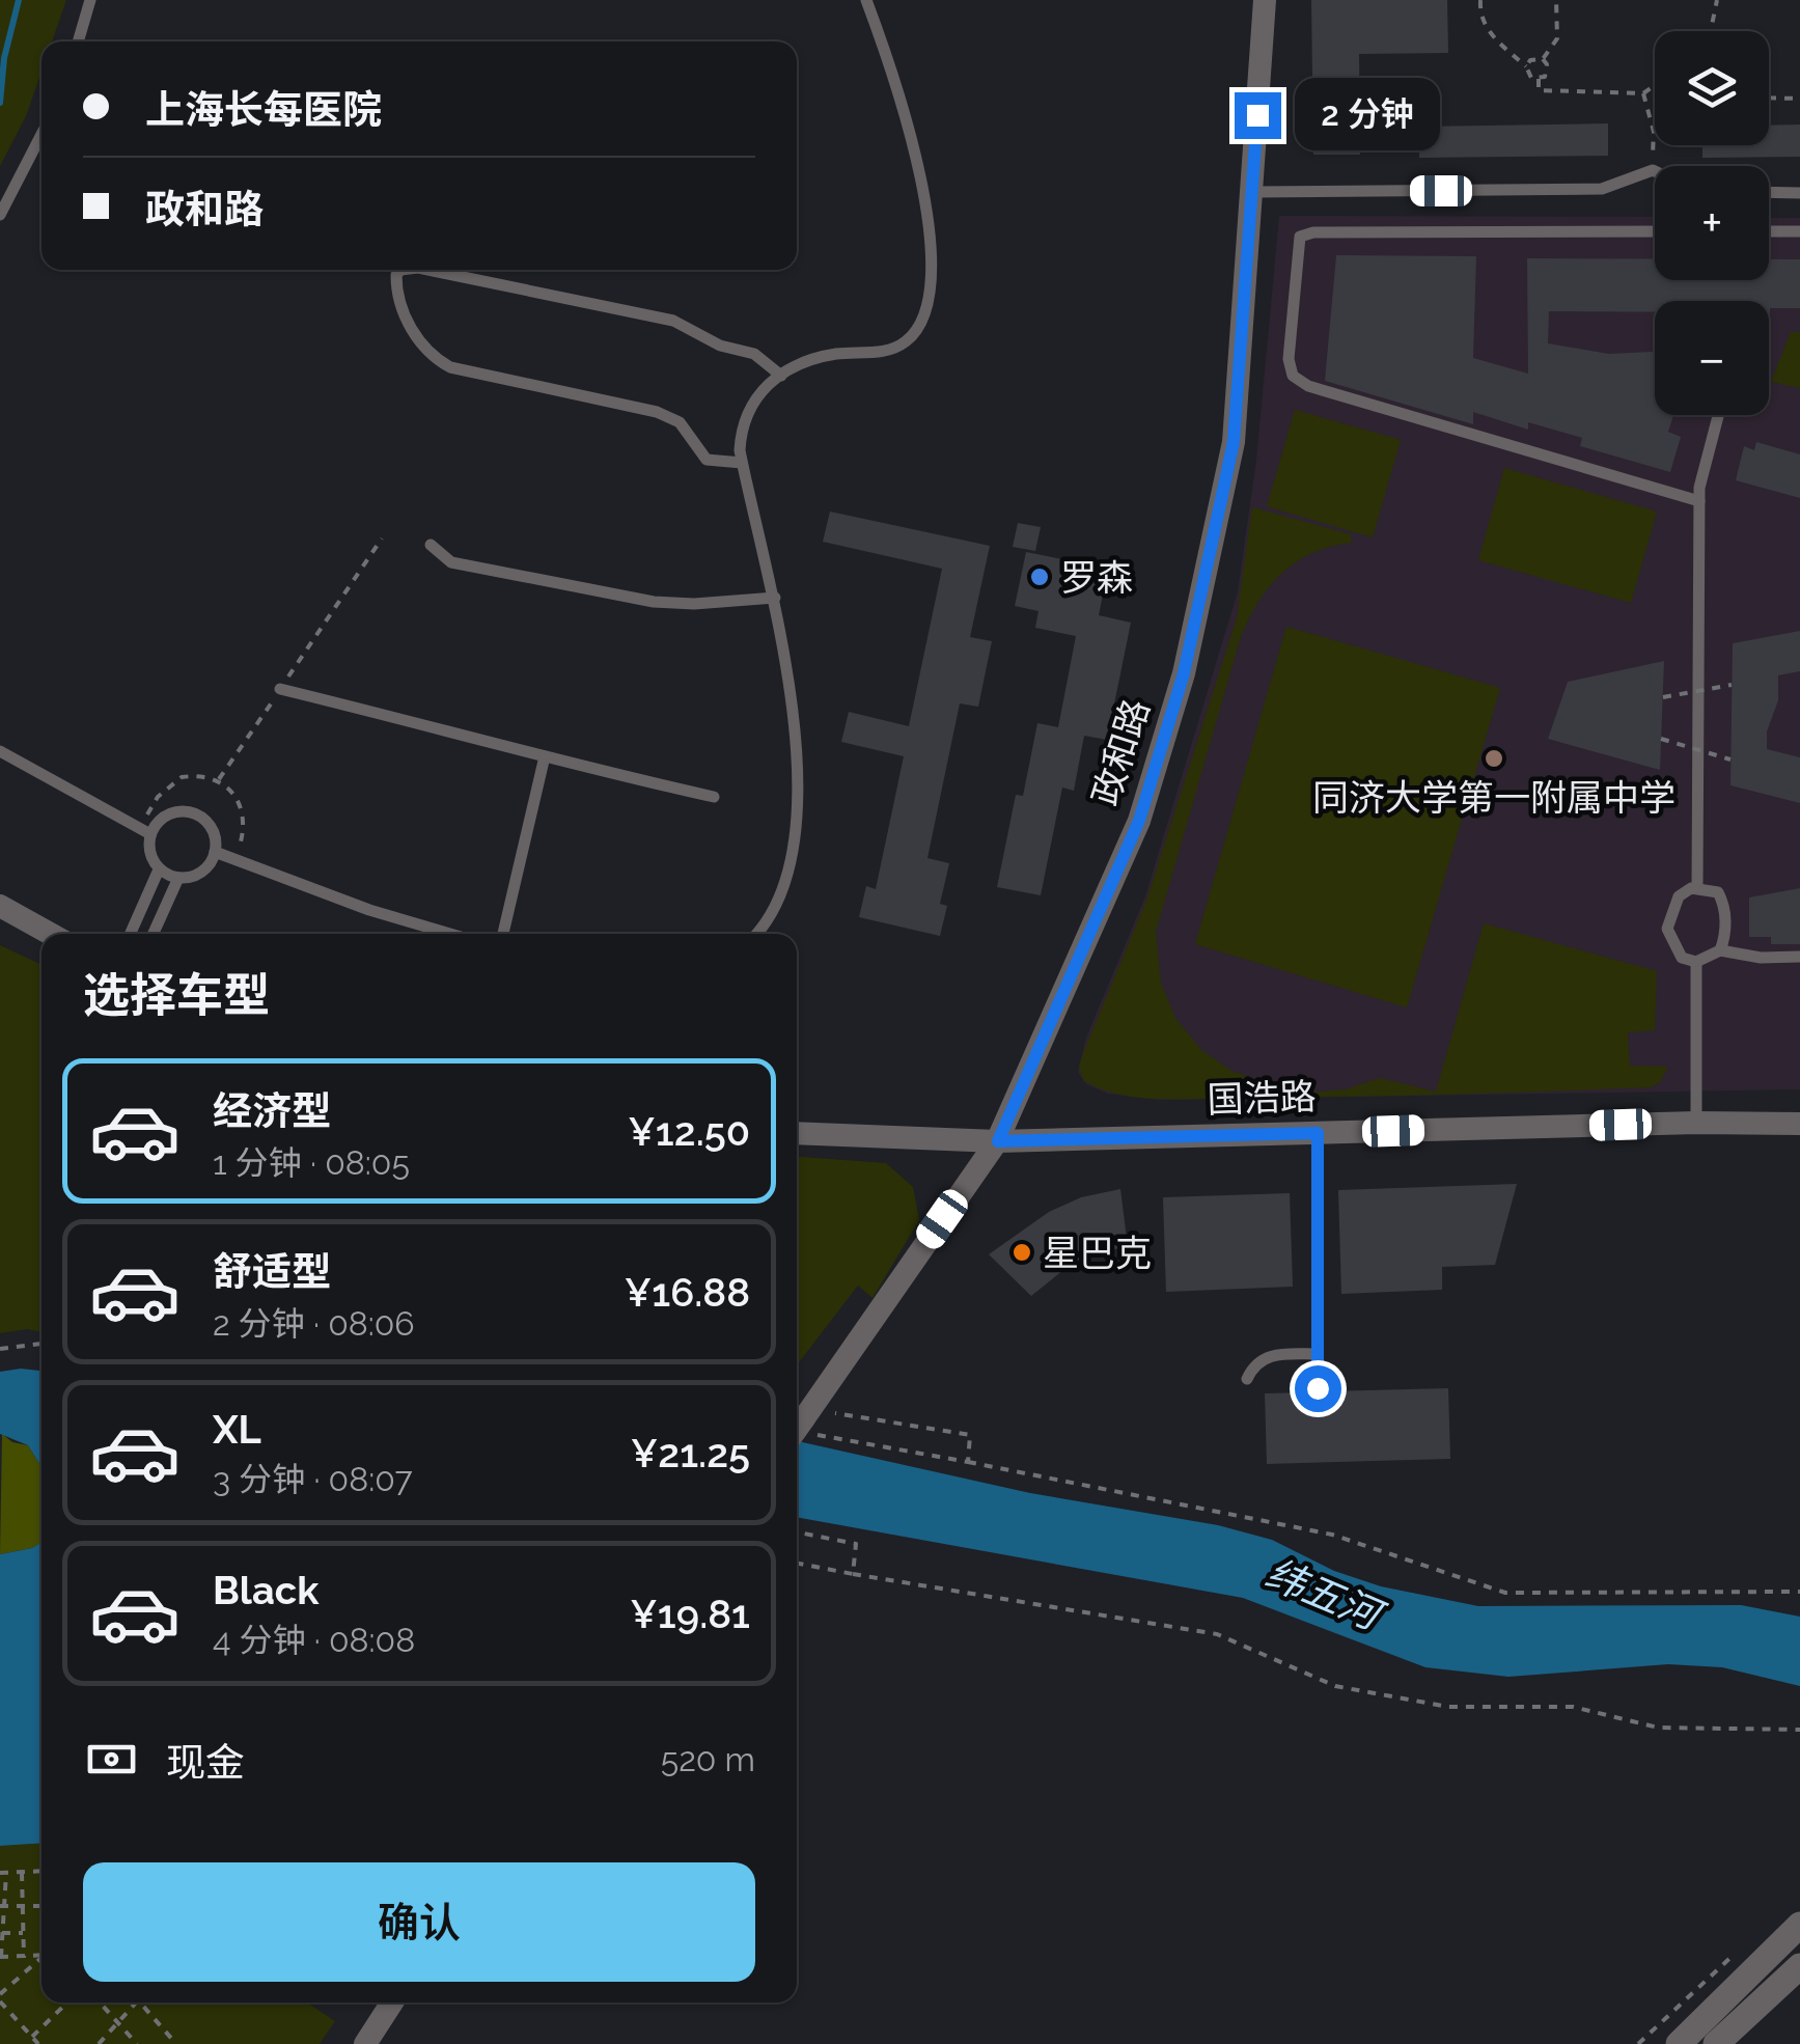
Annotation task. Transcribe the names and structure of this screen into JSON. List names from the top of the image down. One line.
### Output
{"streets":{"street":["政和路","国浩路"]},"crossings":[["政和路","国浩路"]],"water":["纬五河"],"places":["罗森","同济大学第一附属中学","星巴克"],"page":{"map_buttons":["+","−"],"banner":["上海长每医院","政和路"],"bubble":"2 分钟","heading":"选择车型","list":[{"name":"经济型","note":"1 分钟 · 08:05","value":"¥12.50"},{"name":"舒适型","note":"2 分钟 · 08:06","value":"¥16.88"},{"name":"XL","note":"3 分钟 · 08:07","value":"¥21.25"},{"name":"Black","note":"4 分钟 · 08:08","value":"¥19.81"}],"pay":["现金","520 m"],"buttons":"确认"}}
